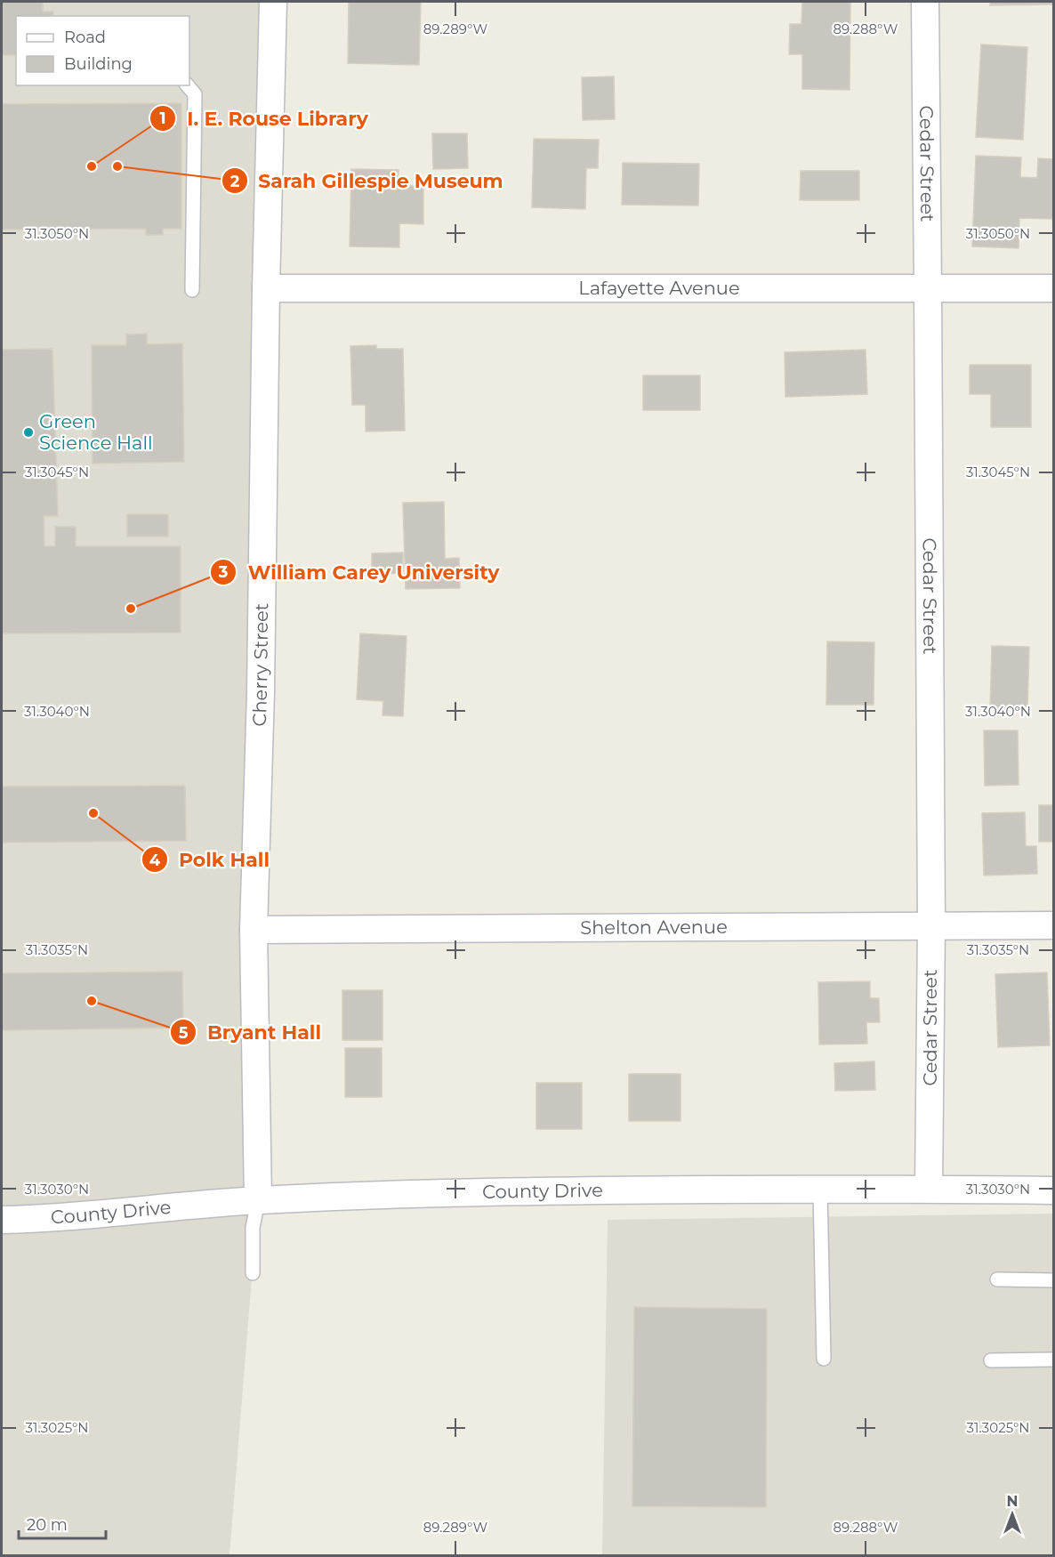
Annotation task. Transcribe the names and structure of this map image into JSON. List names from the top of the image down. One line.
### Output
{"streets":{"street":["Cedar Street","Lafayette Avenue","Cherry Street","Shelton Avenue","County Drive"]},"crossings":[["Cedar Street","Lafayette Avenue"],["Cedar Street","Shelton Avenue"],["Cedar Street","County Drive"],["Lafayette Avenue","Cherry Street"],["Cherry Street","Shelton Avenue"],["Cherry Street","County Drive"]],"places":["I. E. Rouse Library","Sarah Gillespie Museum","Green Science Hall","William Carey University","Polk Hall","Bryant Hall"],"legend":["Road","Building"],"scale_bar":"20 m","north":"top","coordinates":["89.289°W","89.288°W","31.3050°N","31.3045°N","31.3040°N","31.3035°N","31.3030°N","31.3025°N"]}
